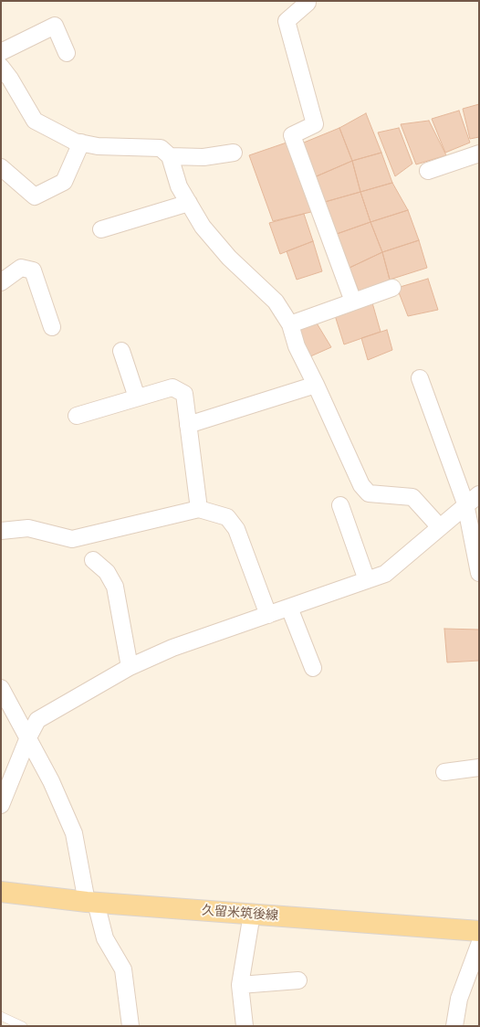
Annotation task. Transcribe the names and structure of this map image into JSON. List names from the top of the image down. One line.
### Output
{"streets":{"main road":["久留米筑後線"]}}
